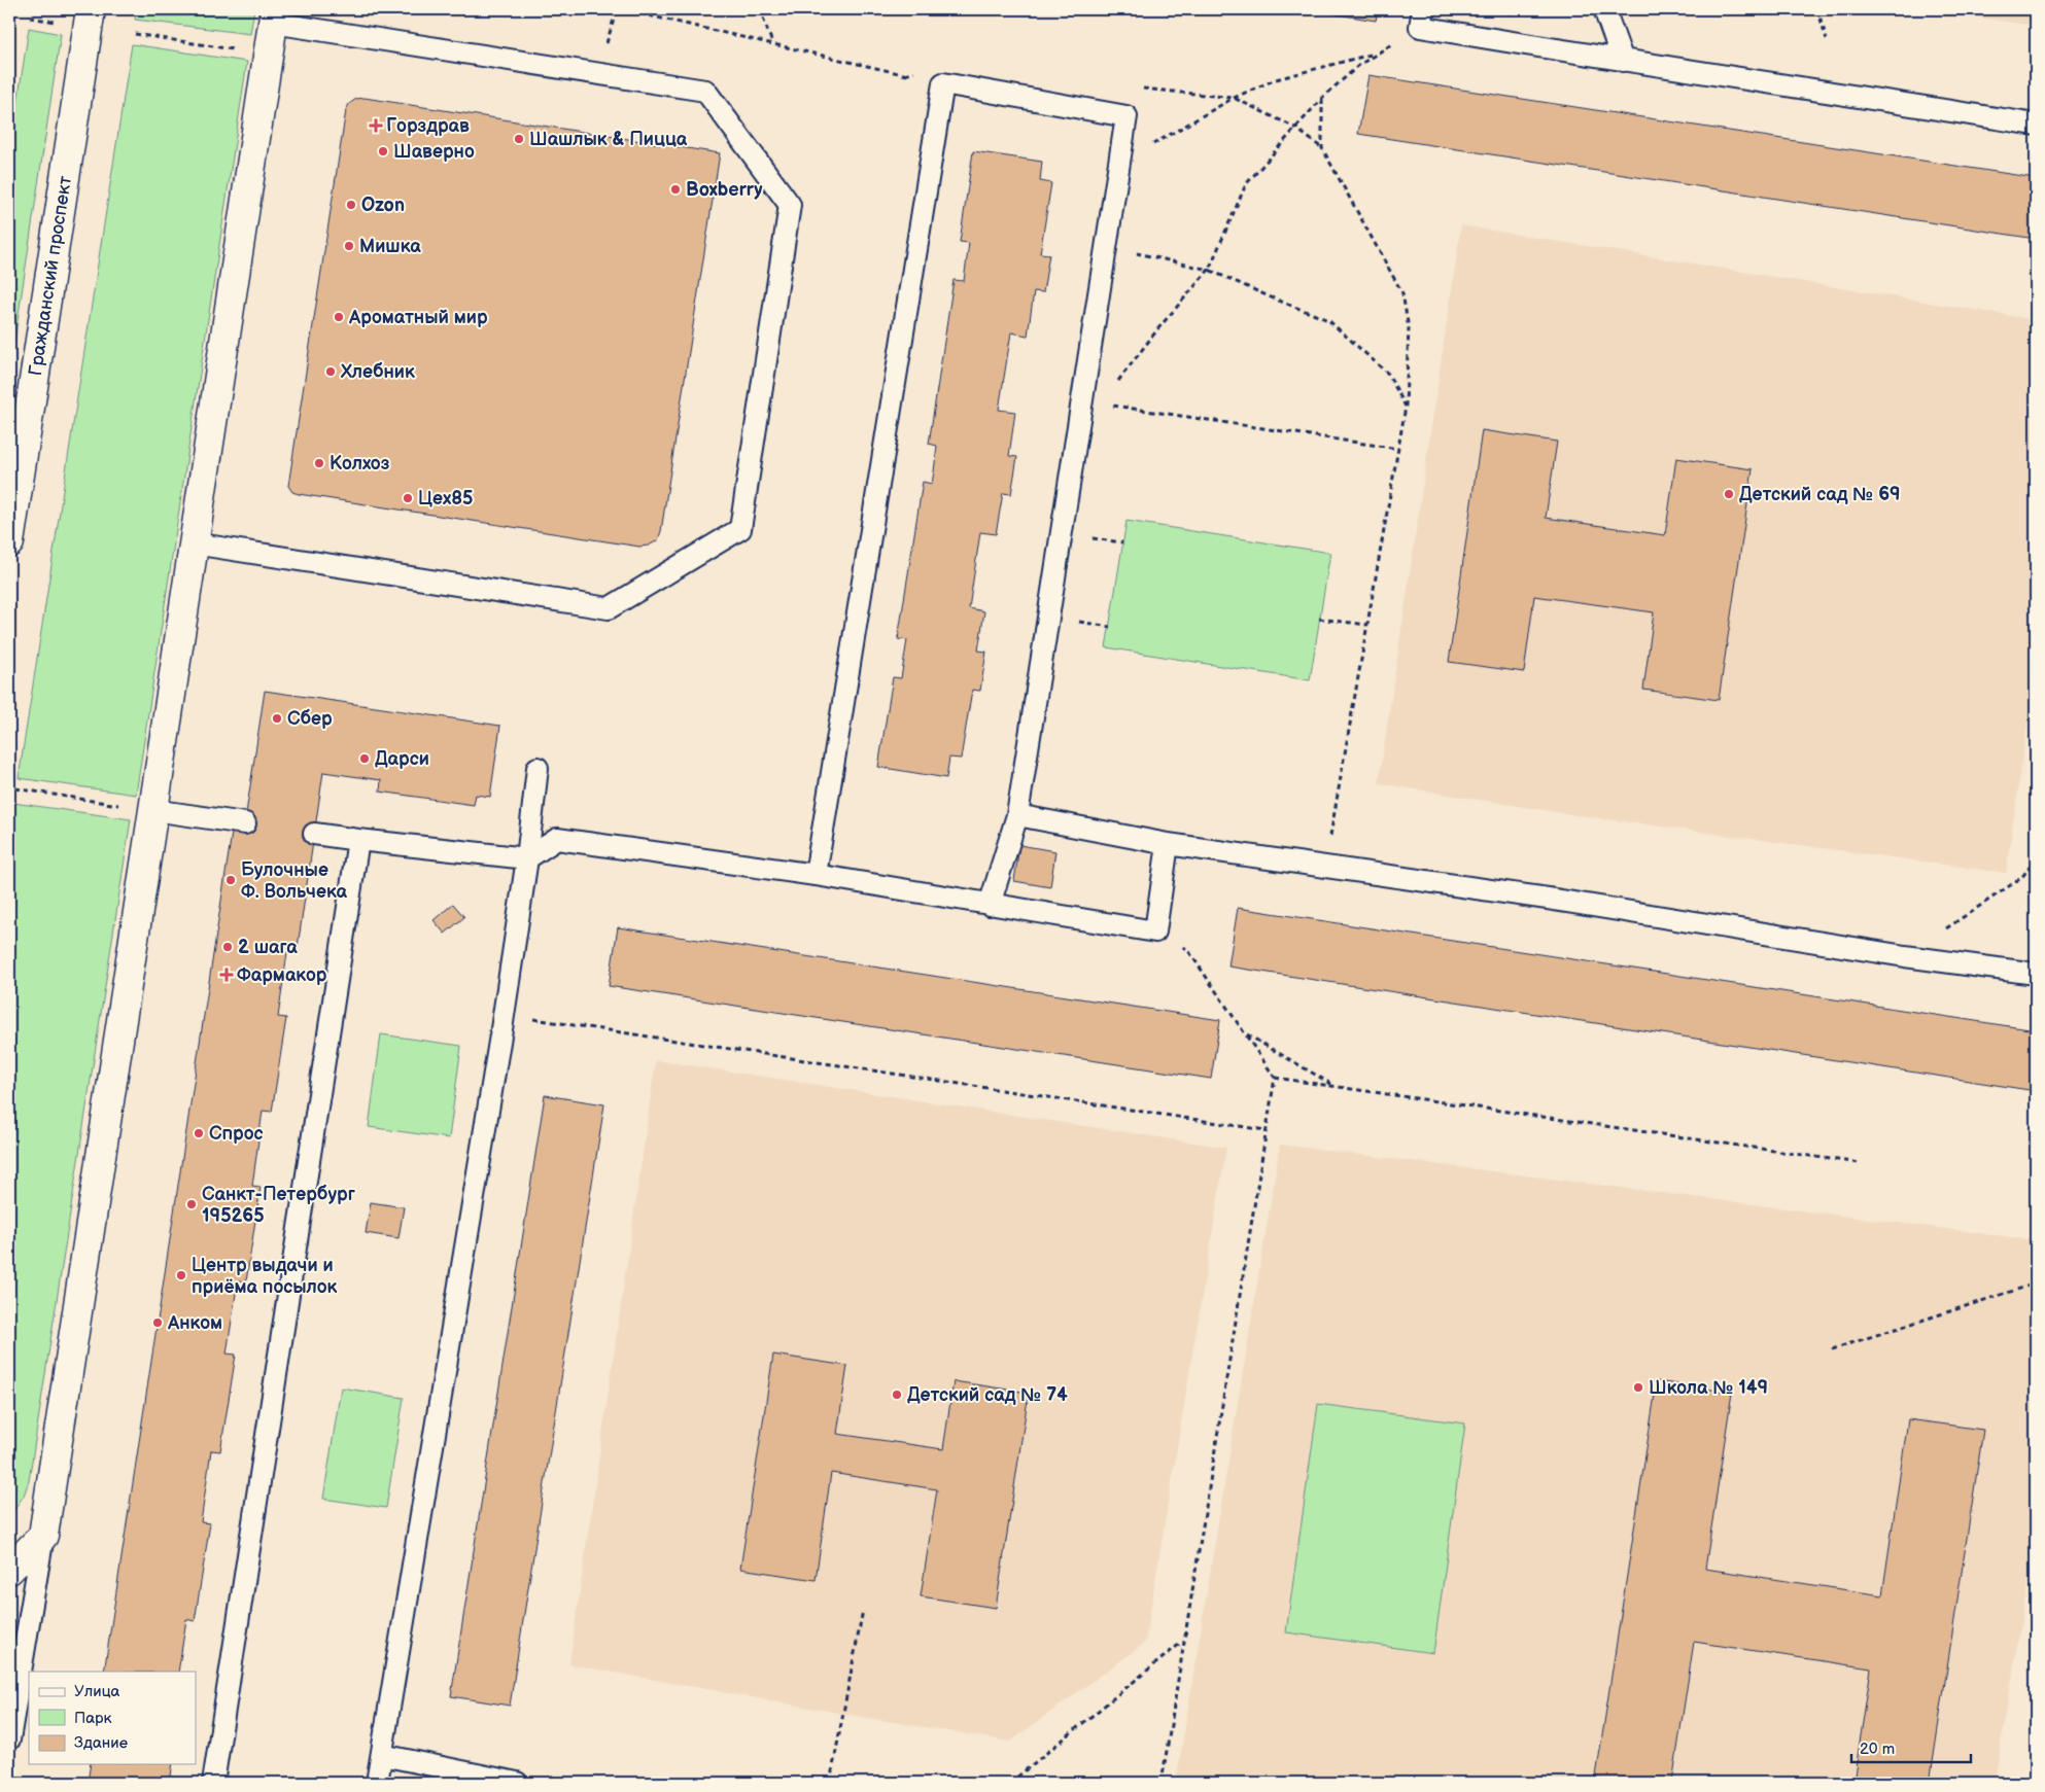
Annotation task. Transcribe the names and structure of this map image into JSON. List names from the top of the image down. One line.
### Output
{"streets":{"street":["Гражданский проспект"]},"places":{"health":["Горздрав","Фармакор"],"other":["Шашлык & Пицца","Шаверно","Boxberry","Ozon","Мишка","Ароматный мир","Хлебник","Колхоз","Детский сад № 69","Цех85","Сбер","Дарси","Булочные Ф. Вольчека","2 шага","Спрос","Санкт-Петербург 195265","Центр выдачи и приёма посылок","Анком","Школа № 149","Детский сад № 74"]},"legend":["Улица","Парк","Здание"],"scale_bar":"20 m"}
